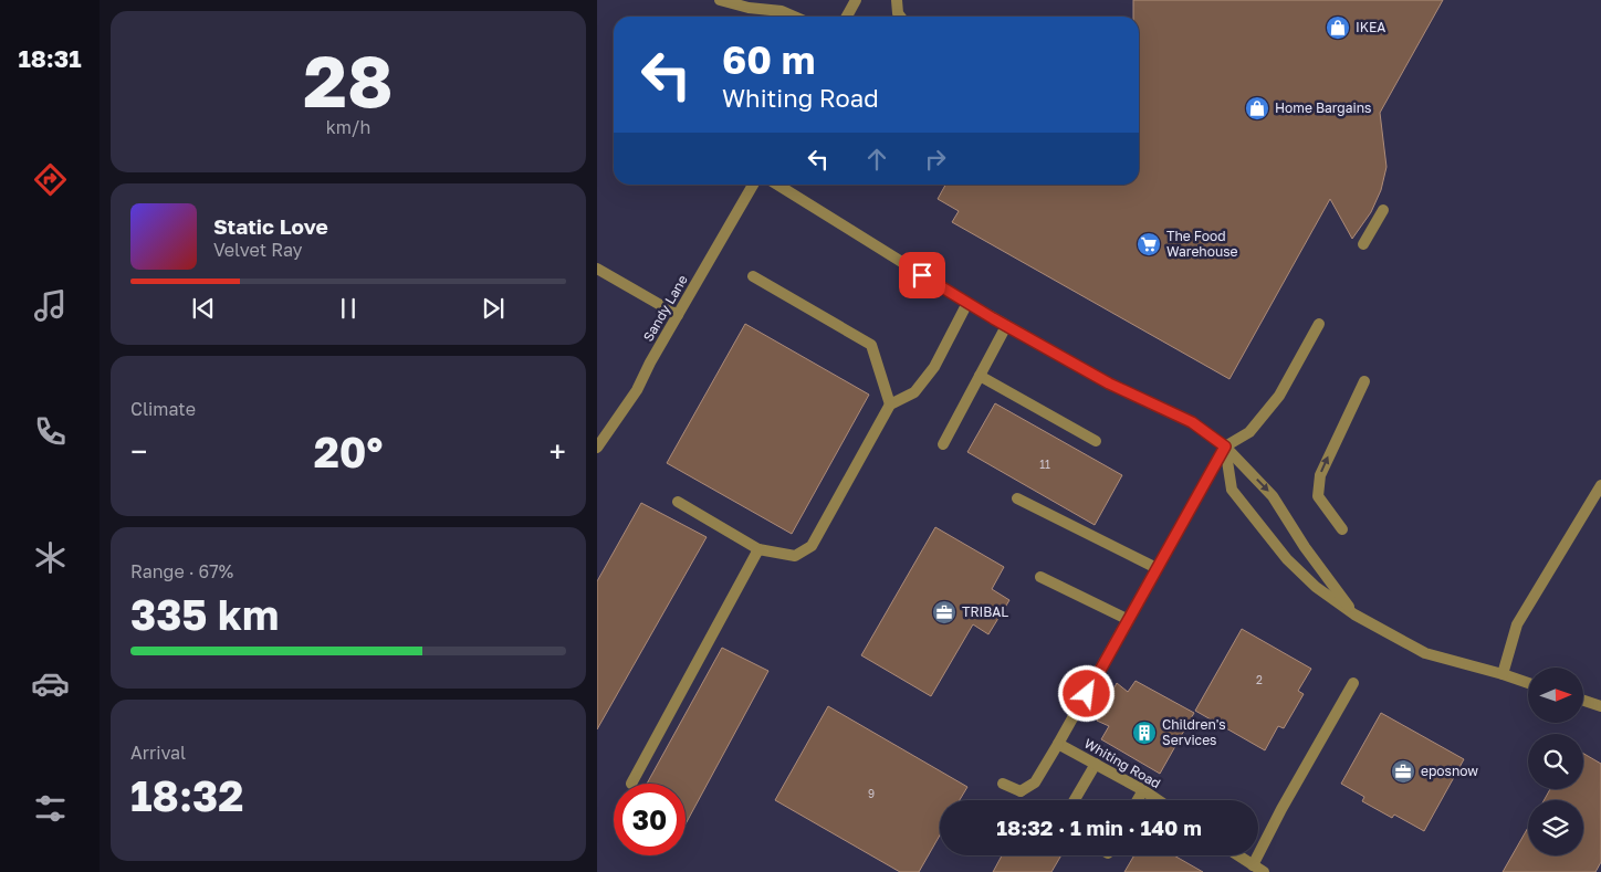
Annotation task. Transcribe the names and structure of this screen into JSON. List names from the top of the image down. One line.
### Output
{"streets":{"street":["Sandy Lane","Whiting Road"]},"places":{"shop":["IKEA","Home Bargains"],"supermarket":["The Food Warehouse"],"office":["TRIBAL","eposnow"],"building":["Children's Services"]},"house_numbers":["11","2","9"],"north":"right","page":{"tabs":"18:31","tile":[["28","km/h"],"Climate",["Range · 67%","335 km"],["Arrival","18:32"]],"turn":["60 m","Whiting Road"],"song":["Static Love","Velvet Ray"],"heat":["−","20°","+"],"limit":"30","trip":"18:32 · 1 min · 140 m"}}
